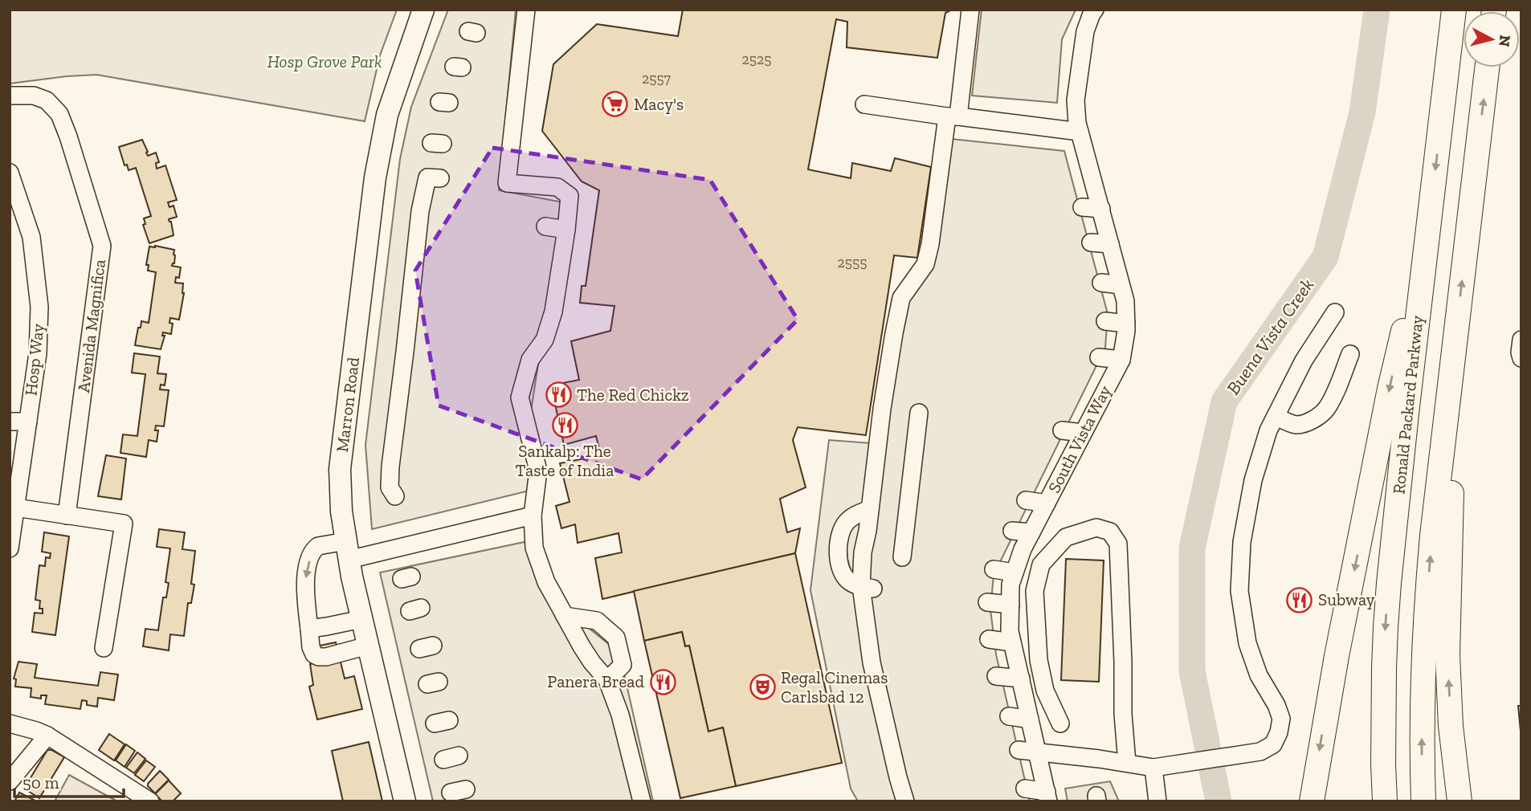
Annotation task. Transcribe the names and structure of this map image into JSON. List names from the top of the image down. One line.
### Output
{"streets":{"highway":["Ronald Packard Parkway"],"main road":["Marron Road"],"street":["Avenida Magnifica","Hosp Way","South Vista Way"]},"water":["Buena Vista Creek"],"parks":["Hosp Grove Park"],"places":{"supermarket":["Macy's"],"restaurant":["The Red Chickz","Sankalp: The Taste of India","Subway","Panera Bread"],"theatre":["Regal Cinemas Carlsbad 12"]},"house_numbers":["2525","2557","2555"],"scale_bar":"50 m","north":"right"}
